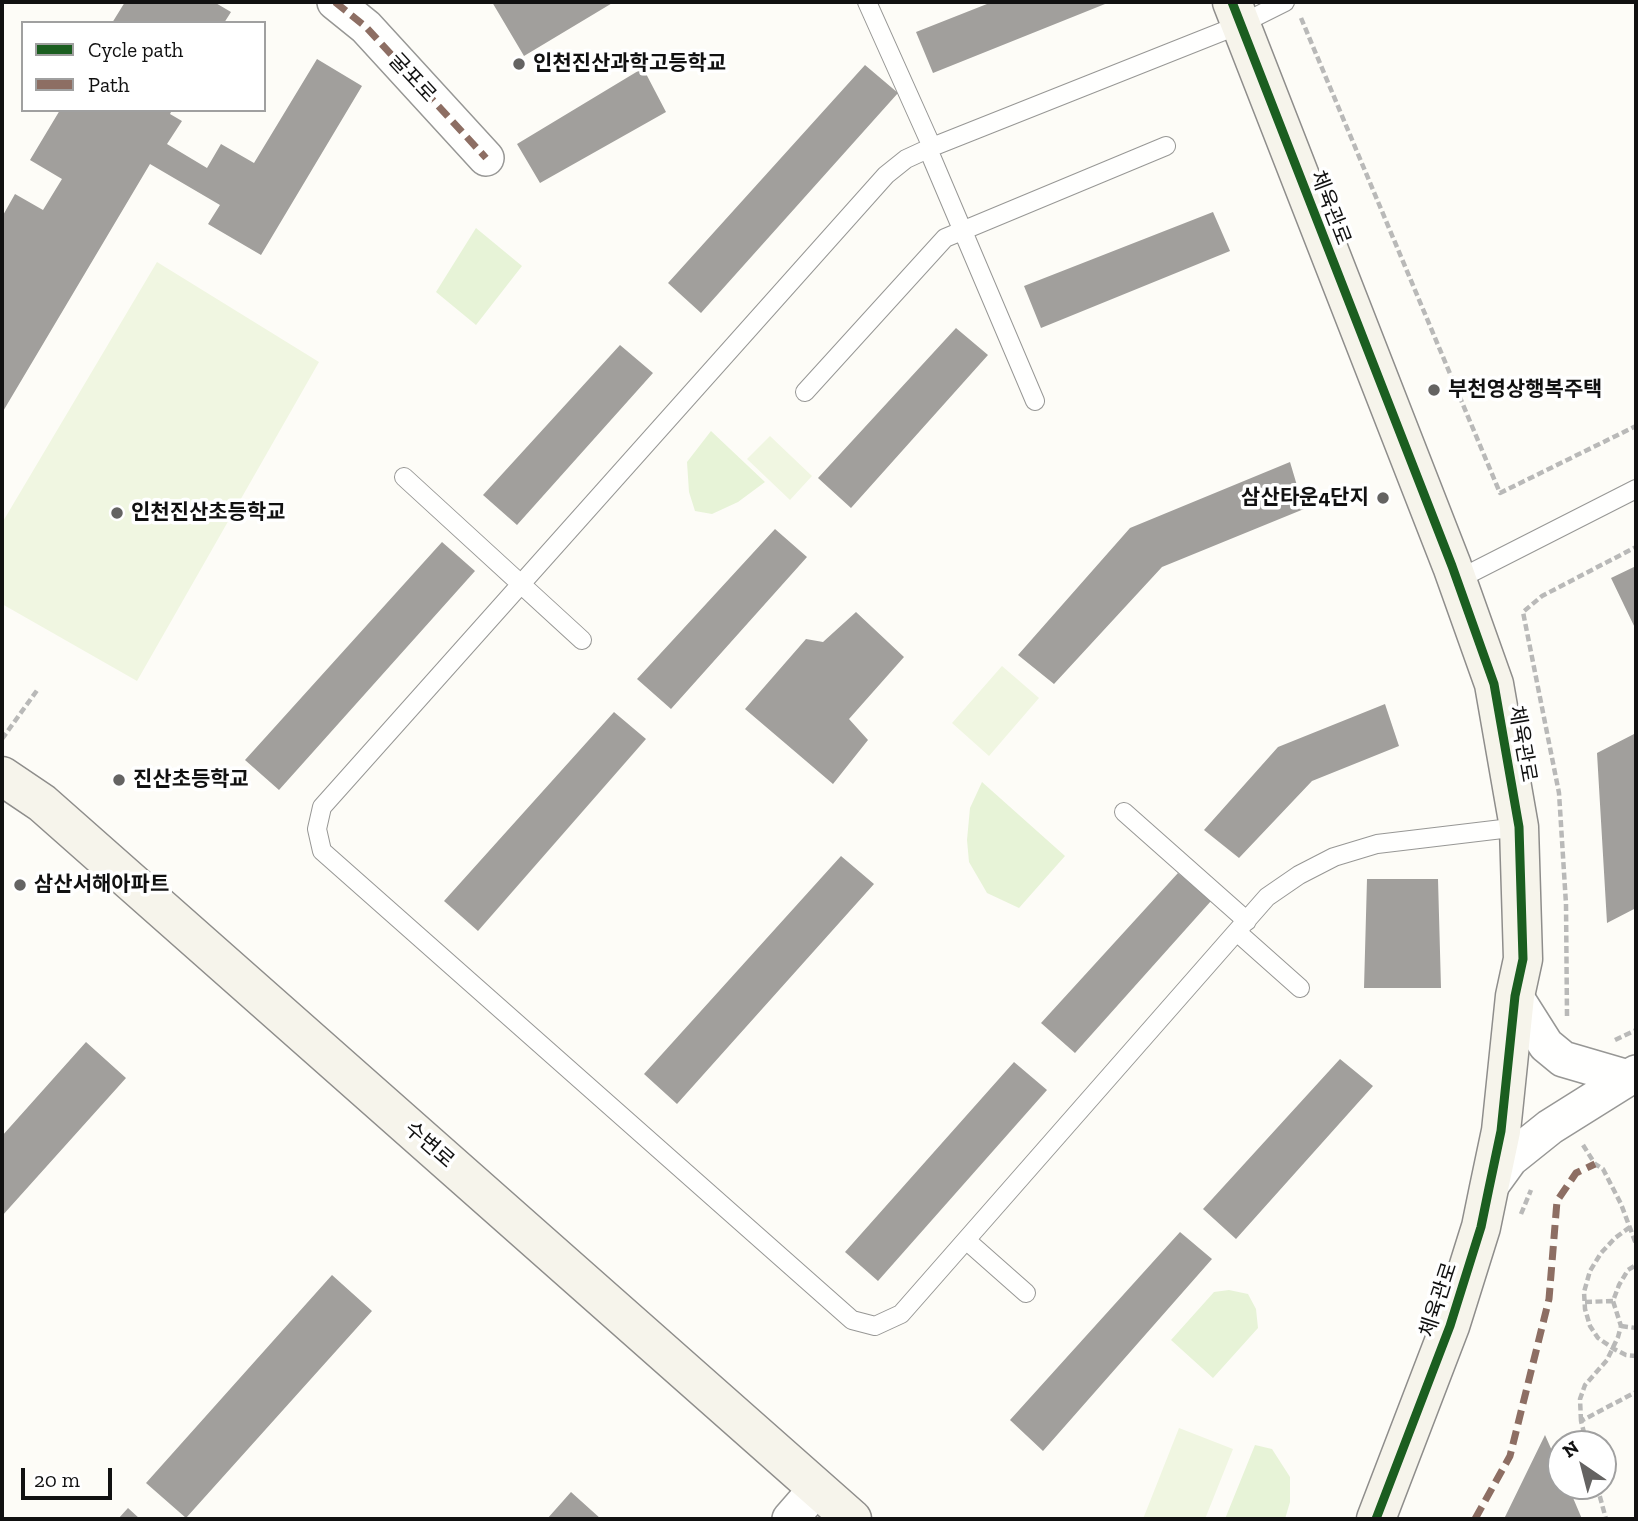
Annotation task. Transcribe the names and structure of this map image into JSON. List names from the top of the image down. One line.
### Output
{"streets":{"street":["굴포로","체육관로","수변로"]},"places":["인천진산과학고등학교","부천영상행복주택","삼산타운4단지","인천진산초등학교","진산초등학교","삼산서해아파트"],"legend":["Cycle path","Path"],"scale_bar":"20 m","north":"top left"}
